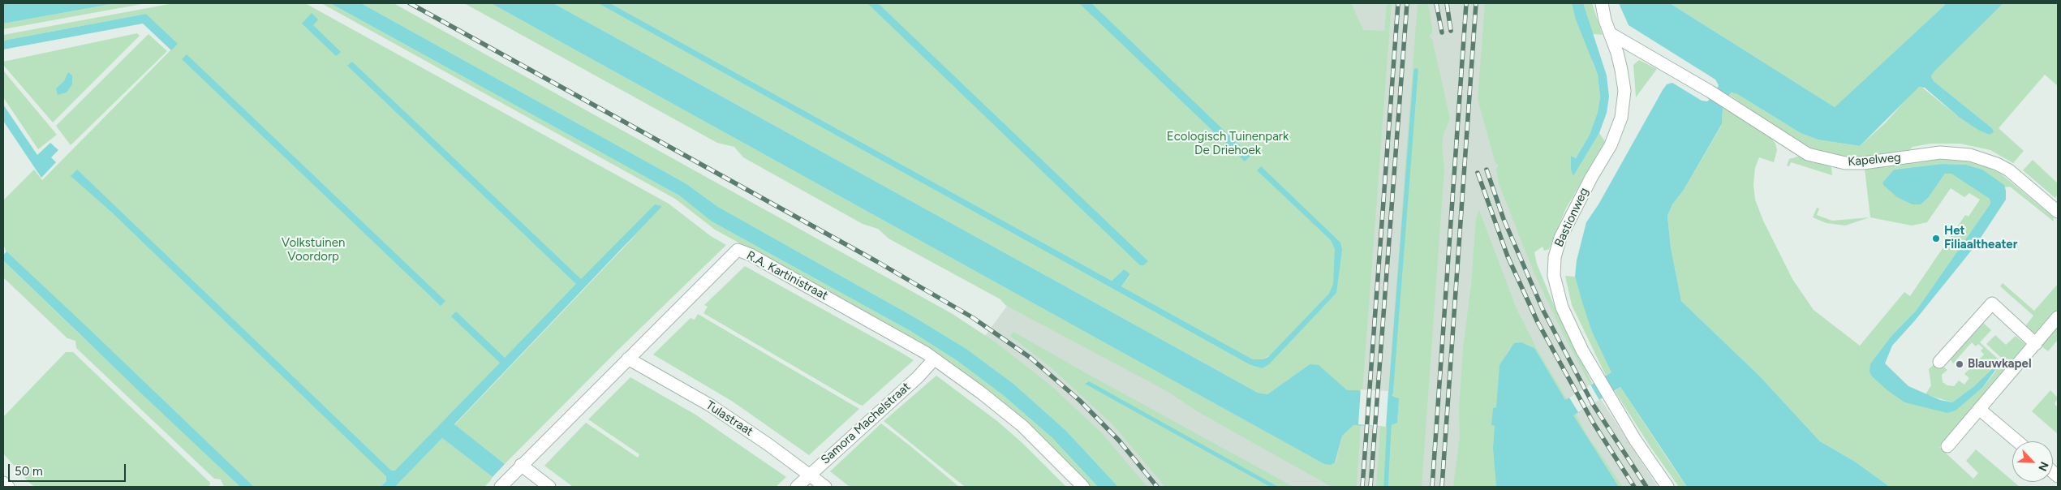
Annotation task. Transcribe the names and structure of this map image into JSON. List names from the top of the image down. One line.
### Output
{"streets":{"street":["Kapelweg","Bastionweg","R.A. Kartinistraat","Tulastraat","Samora Machelstraat"]},"crossings":[["Kapelweg","Bastionweg"],["R.A. Kartinistraat","Tulastraat"],["R.A. Kartinistraat","Samora Machelstraat"],["Tulastraat","Samora Machelstraat"]],"parks":["Ecologisch Tuinenpark De Driehoek","Volkstuinen Voordorp"],"places":["Het Filiaaltheater","Blauwkapel"],"scale_bar":"50 m","north":"bottom right"}
